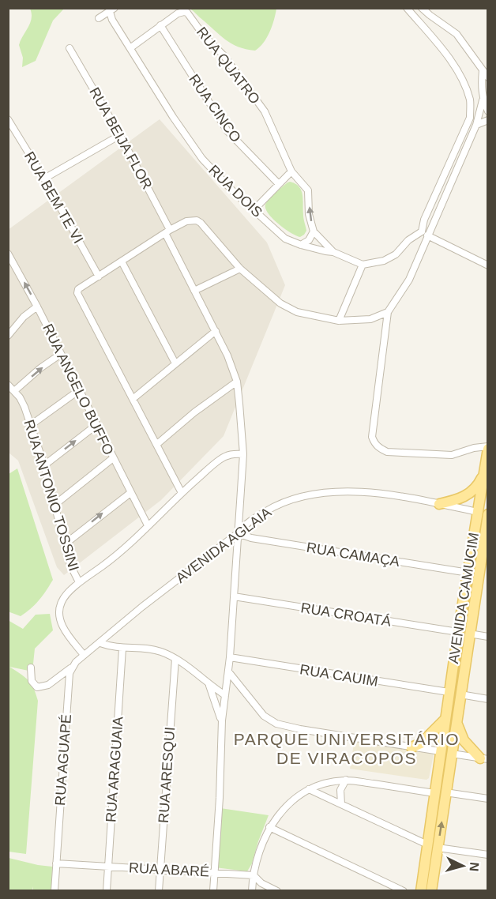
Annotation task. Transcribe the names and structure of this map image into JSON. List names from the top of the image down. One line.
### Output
{"streets":{"main road":["AVENIDA CAMUCIM"],"street":["RUA QUATRO","RUA CINCO","RUA BEIJA FLOR","RUA DOIS","RUA BEM TE VI","RUA ANGELO BUFFO","RUA ANTONIO TOSSINI","AVENIDA AGLAIA","RUA CAMAÇA","RUA CROATÁ","RUA CAUIM","RUA AGUAPÉ","RUA ARAGUAIA","RUA ARESQUI","RUA ABARÉ"]},"crossings":[["RUA QUATRO","RUA CINCO"],["RUA QUATRO","RUA DOIS"],["RUA BEIJA FLOR","AVENIDA AGLAIA"],["RUA BEIJA FLOR","RUA CAMAÇA"],["RUA BEIJA FLOR","RUA CROATÁ"],["RUA BEIJA FLOR","RUA CAUIM"],["RUA BEIJA FLOR","RUA ABARÉ"],["AVENIDA AGLAIA","RUA CAMAÇA"],["AVENIDA AGLAIA","AVENIDA CAMUCIM"],["RUA CAMAÇA","AVENIDA CAMUCIM"],["AVENIDA CAMUCIM","RUA CROATÁ"],["AVENIDA CAMUCIM","RUA CAUIM"],["RUA AGUAPÉ","RUA ABARÉ"],["RUA ARAGUAIA","RUA ABARÉ"],["RUA ARESQUI","RUA ABARÉ"]],"districts":["PARQUE UNIVERSITÁRIO DE VIRACOPOS"],"north":"right"}
